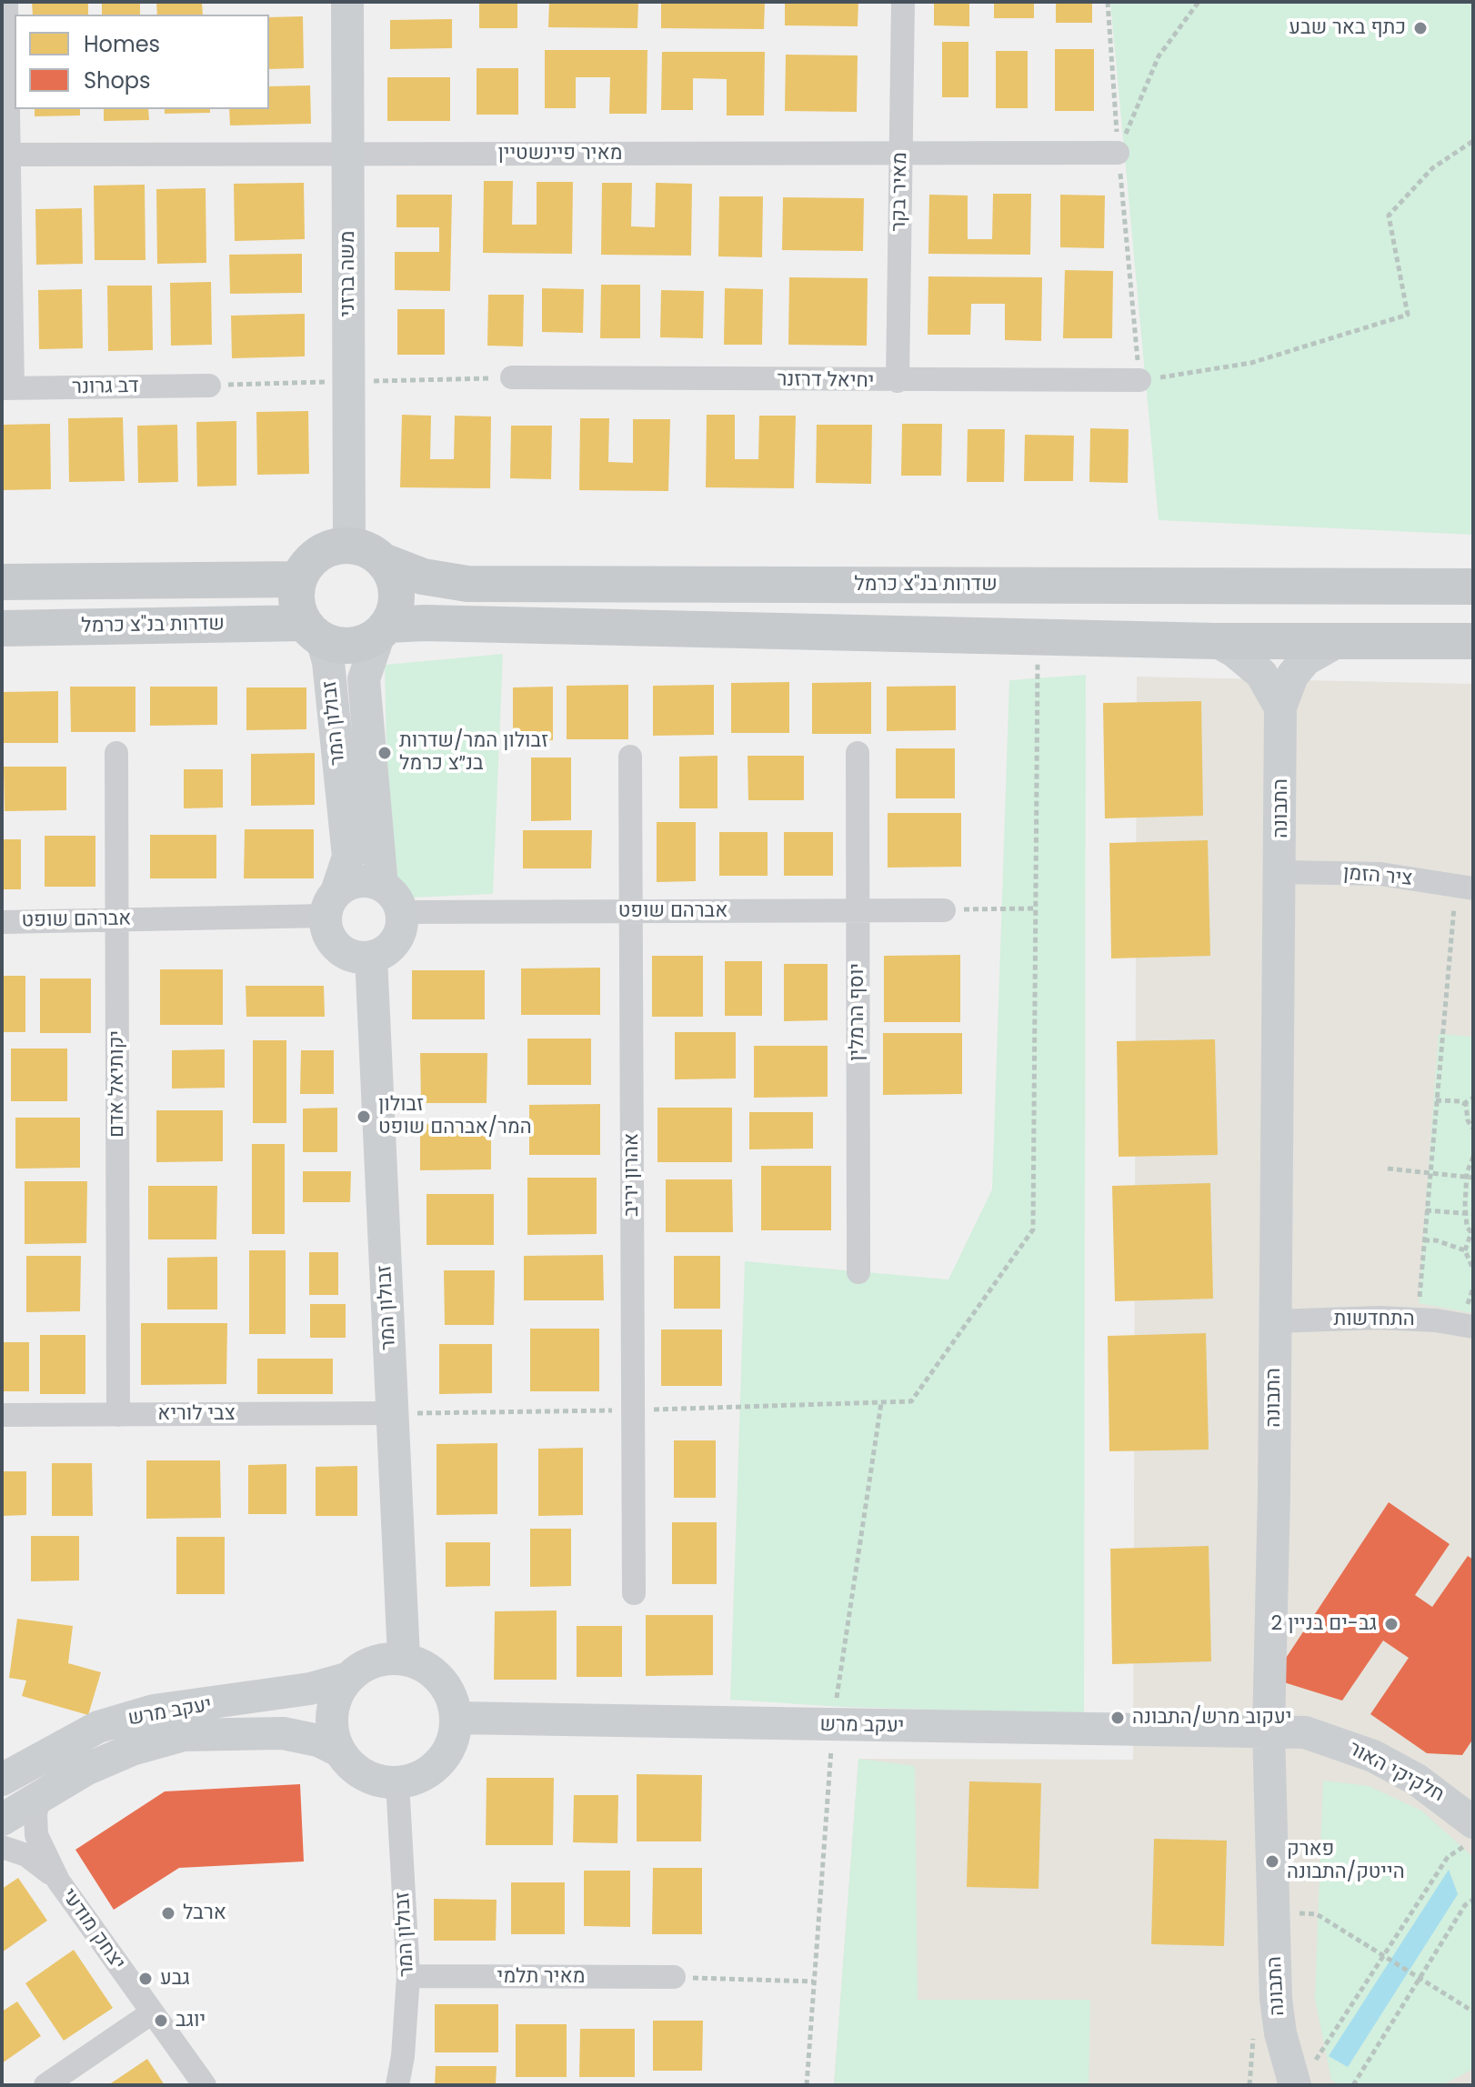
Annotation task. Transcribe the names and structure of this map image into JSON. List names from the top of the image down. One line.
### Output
{"streets":{"main road":["שדרות בנ\"צ כרמל"],"street":["מאיר פיינשטיין","מאיר בקר","משה ברזני","יחיאל דרזנר","דב גרונר","זבולון המר","התבונה","ציר הזמן","אברהם שופט","יוסף הרמלין","יקותיאל אדם","אהרון יריב","התחדשות","צבי לוריא","יעקב מרש","חלקיקי האור","יצחק מודעי","מאיר תלמי"]},"crossings":[["מאיר פיינשטיין","מאיר בקר"],["מאיר פיינשטיין","משה ברזני"],["מאיר בקר","יחיאל דרזנר"],["משה ברזני","שדרות בנ\"צ כרמל"],["משה ברזני","זבולון המר"],["שדרות בנ\"צ כרמל","זבולון המר"],["זבולון המר","אברהם שופט"],["זבולון המר","צבי לוריא"],["זבולון המר","יעקב מרש"],["זבולון המר","מאיר תלמי"],["התבונה","ציר הזמן"],["התבונה","התחדשות"],["התבונה","יעקב מרש"],["התבונה","חלקיקי האור"],["אברהם שופט","יוסף הרמלין"],["אברהם שופט","יקותיאל אדם"],["אברהם שופט","אהרון יריב"],["יקותיאל אדם","צבי לוריא"],["יעקב מרש","חלקיקי האור"],["יעקב מרש","יצחק מודעי"]],"places":["כתף באר שבע","זבולון המר/שדרות בנ״צ כרמל","זבולון המר/אברהם שופט","גב-ים בניין 2","יעקוב מרש/התבונה","פארק הייטק/התבונה","ארבל","גבע","יוגב"],"legend":["Homes","Shops"]}
